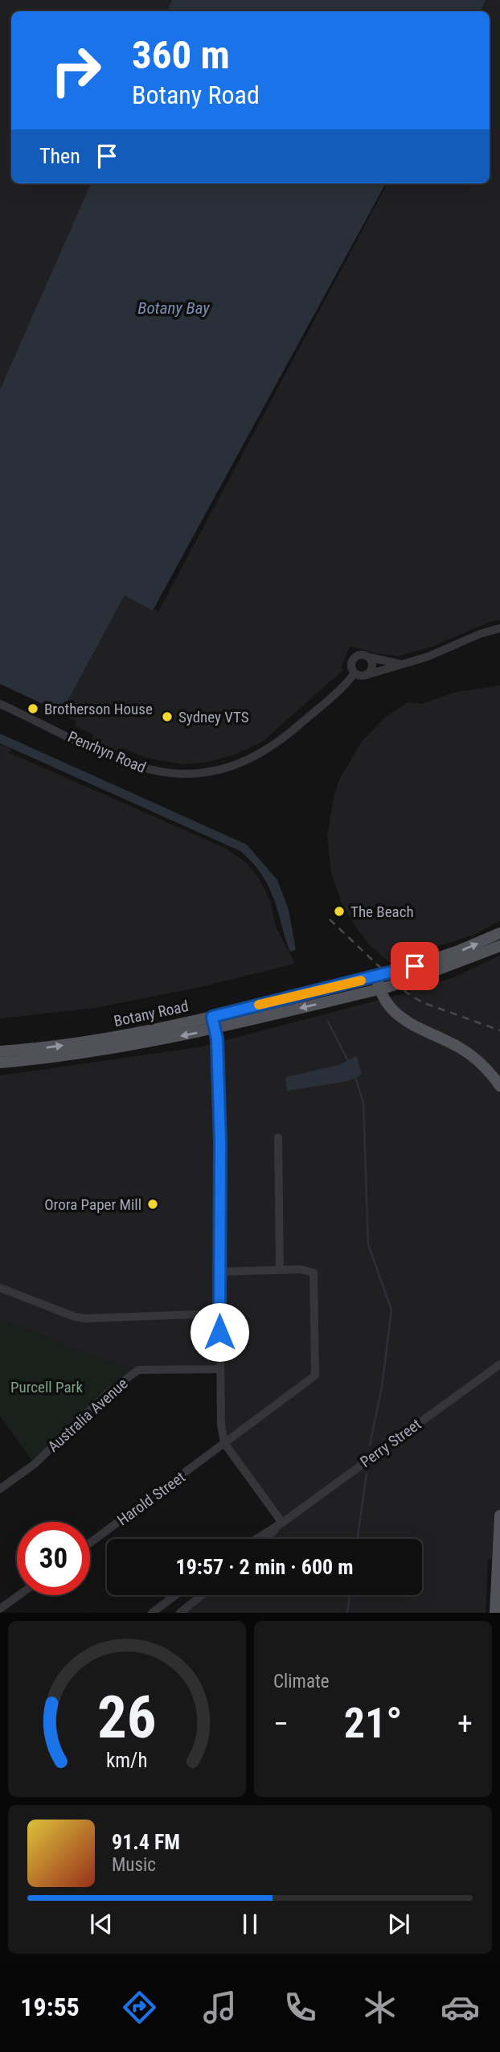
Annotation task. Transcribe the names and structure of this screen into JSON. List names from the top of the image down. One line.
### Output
{"streets":{"main road":["Botany Road"],"street":["Penrhyn Road","Australia Avenue","Perry Street","Harold Street"]},"water":["Botany Bay"],"parks":["Purcell Park"],"places":["Brotherson House","Sydney VTS","The Beach","Orora Paper Mill"],"page":{"turn":["360 m","Botany Road"],"then":"Then","limit":"30","trip":"19:57 · 2 min · 600 m","tile":"Climate","heat":["−","21°","+"],"song":["91.4 FM","Music"],"tabs":"19:55","gauge":["26","km/h"]}}
